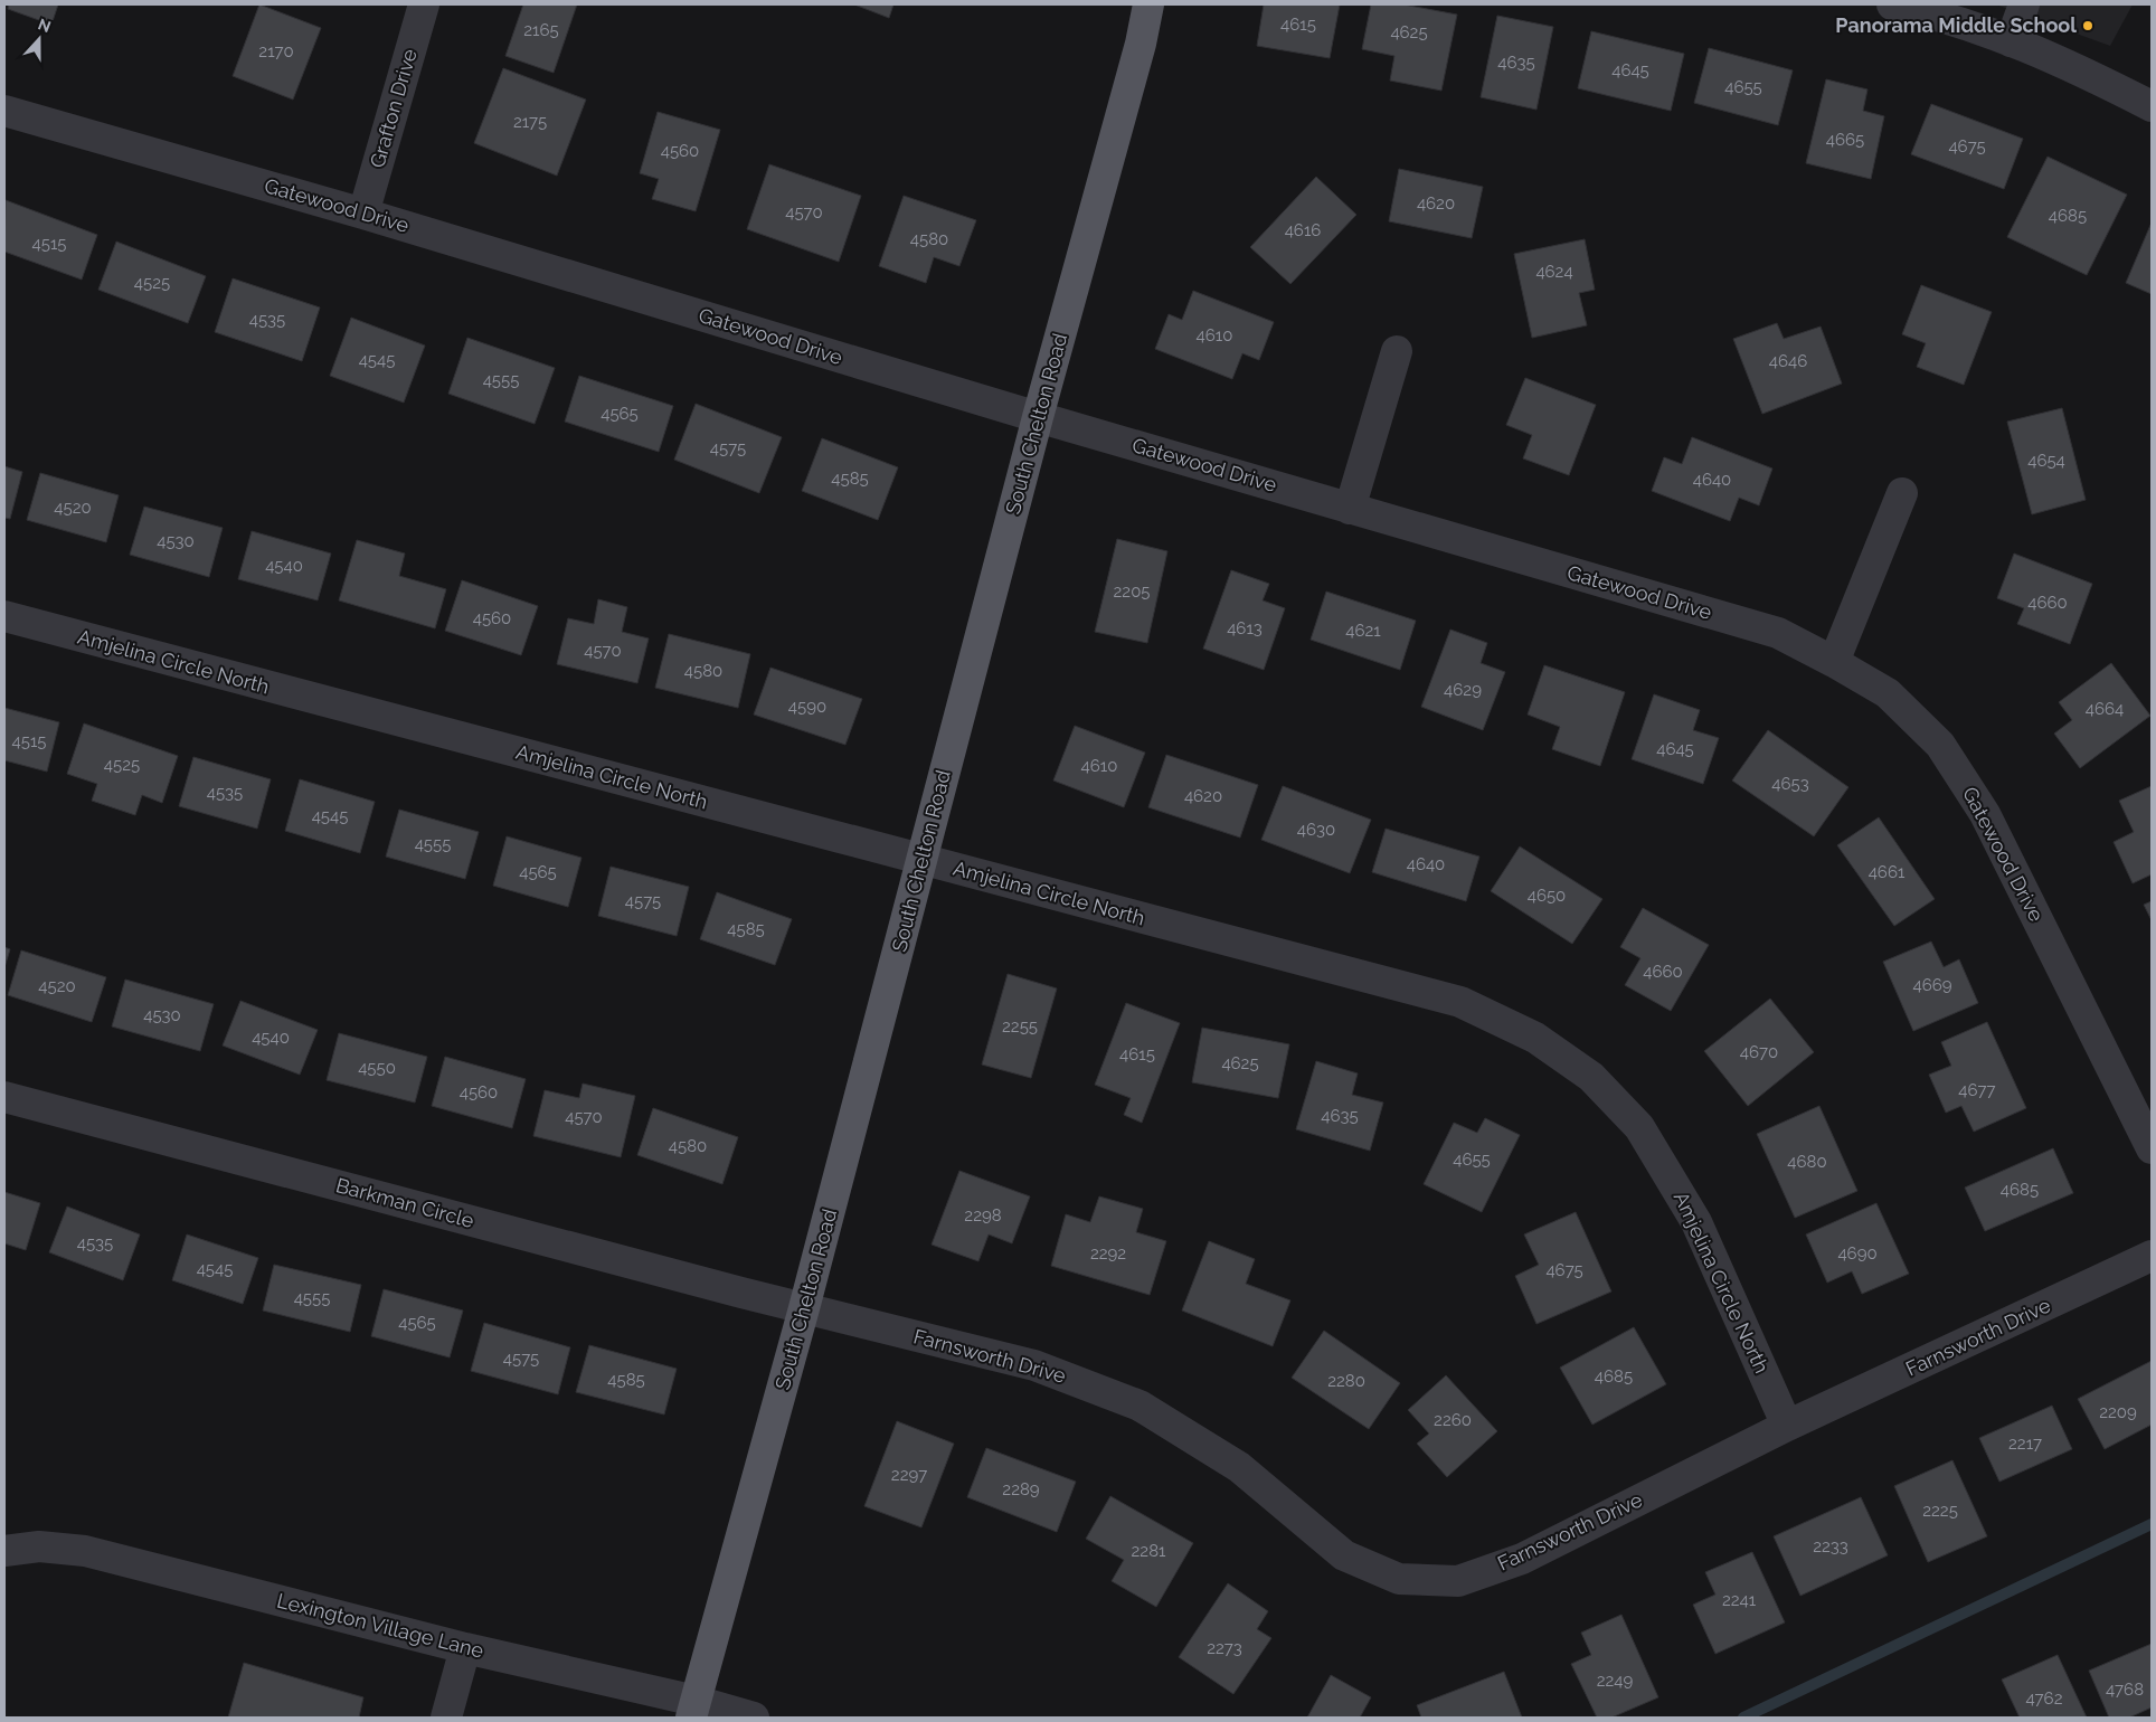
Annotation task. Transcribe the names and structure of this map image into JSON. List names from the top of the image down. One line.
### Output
{"streets":{"main road":["South Chelton Road"],"street":["Grafton Drive","Gatewood Drive","Amjelina Circle North","Barkman Circle","Farnsworth Drive","Lexington Village Lane"]},"crossings":[["Grafton Drive","Gatewood Drive"],["Gatewood Drive","South Chelton Road"],["South Chelton Road","Amjelina Circle North"],["South Chelton Road","Barkman Circle"],["South Chelton Road","Farnsworth Drive"],["South Chelton Road","Lexington Village Lane"],["Amjelina Circle North","Farnsworth Drive"],["Barkman Circle","Farnsworth Drive"]],"places":["Panorama Middle School"],"house_numbers":["4615","2165","4625","2170","4635","4645","4655","2175","4665","4675","4560","4620","4570","4685","4616","4580","4515","4624","4525","4535","4610","4545","4646","4555","4565","4575","4654","4585","4640","4520","4530","4540","2205","4660","4560","4613","4621","4570","4580","4629","4590","4664","4515","4645","4525","4610","4653","4535","4620","4545","4630","4555","4640","4565","4661","4650","4575","4585","4660","4669","4520","4530","2255","4540","4670","4615","4625","4550","4677","4560","4635","4570","4580","4655","4680","4685","2298","4535","2292","4690","4545","4675","4555","4565","4575","4685","4585","2280","2209","2260","2217","2297","2289","2225","2233","2281","2241","2273","2249","4768","4762"],"north":"top"}
